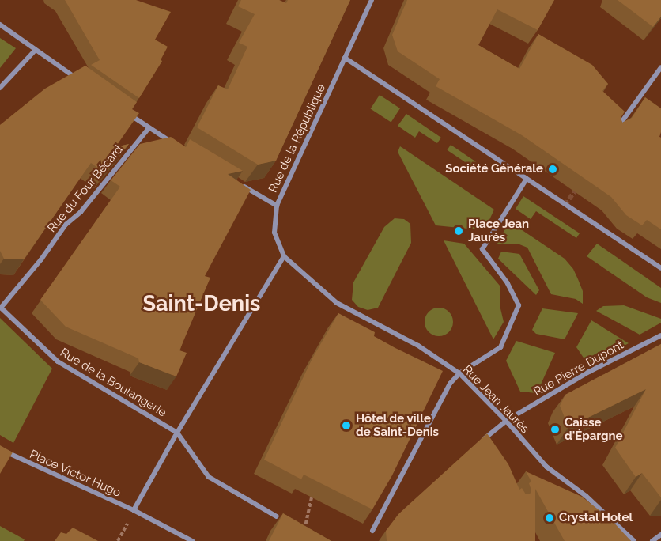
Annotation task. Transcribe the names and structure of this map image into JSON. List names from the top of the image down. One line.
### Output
{"streets":{"street":["Rue de la République","Rue du Four Bécard","Rue Pierre Dupont","Rue de la Boulangerie","Rue Jean Jaurès","Place Victor Hugo"]},"crossings":[["Rue de la République","Rue Jean Jaurès"],["Rue du Four Bécard","Rue de la Boulangerie"],["Rue Pierre Dupont","Rue Jean Jaurès"]],"districts":["Saint-Denis"],"places":["Société Générale","Place Jean Jaurès","Hôtel de ville de Saint-Denis","Caisse d'Épargne","Crystal Hotel"]}
